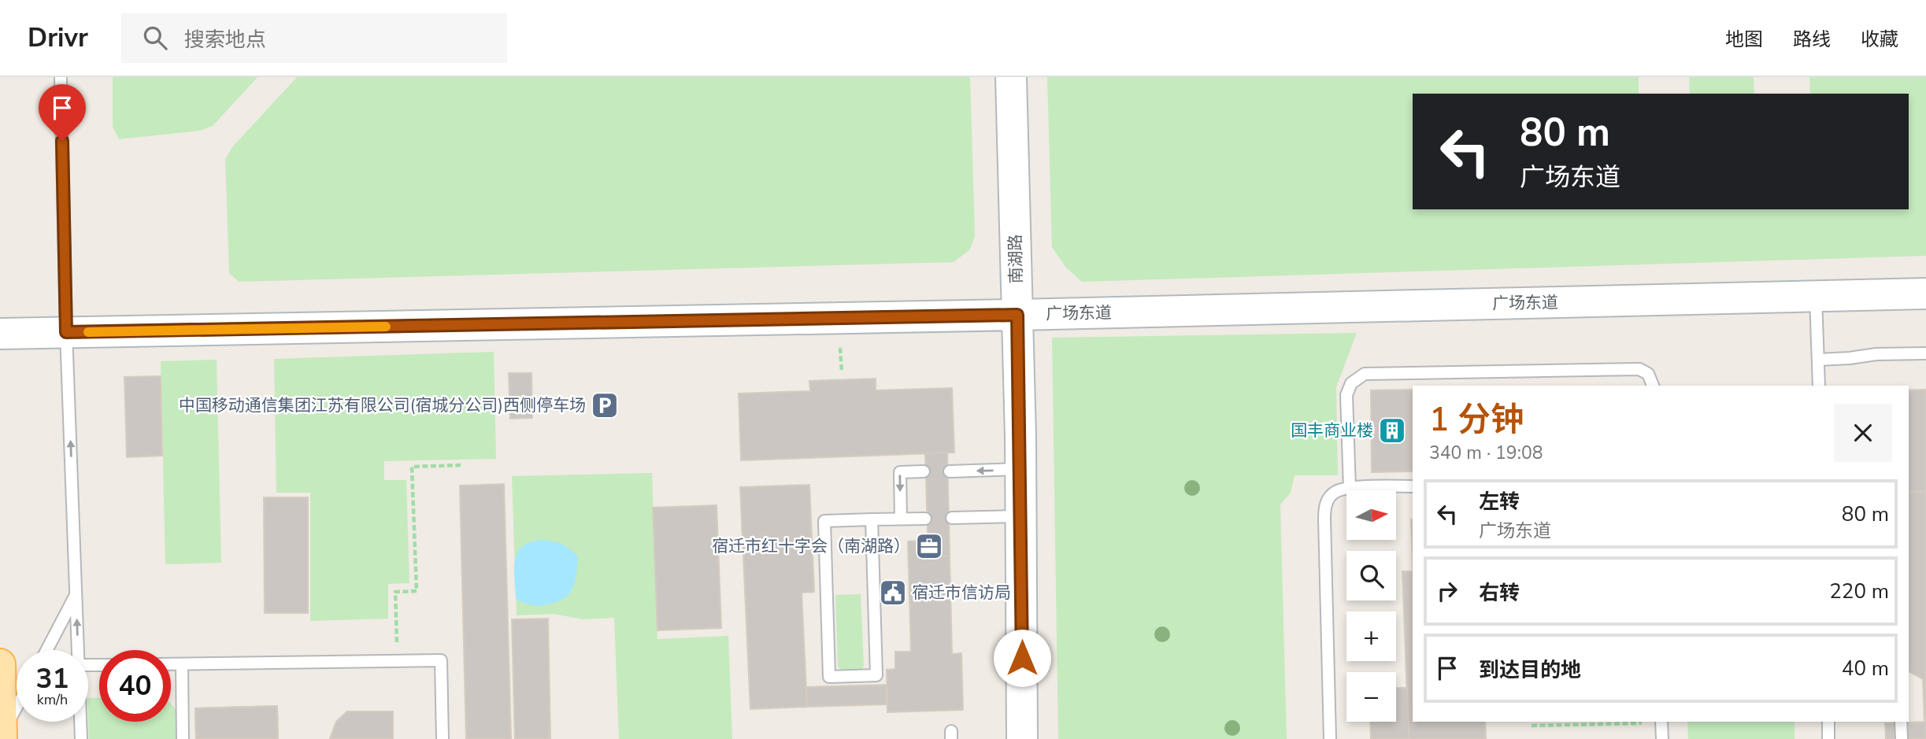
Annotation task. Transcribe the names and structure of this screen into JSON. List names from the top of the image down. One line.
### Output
{"streets":{"street":["南湖路","广场东道"]},"crossings":[["南湖路","广场东道"]],"places":{"parking":["中国移动通信集团江苏有限公司(宿城分公司)西侧停车场"],"building":["国丰商业楼"],"office":["宿迁市红十字会（南湖路）"],"public building":["宿迁市信访局"]},"north":"right","page":{"header":"Drivr","search":"搜索地点","nav":["地图","路线","收藏"],"turn":["80 m","广场东道"],"heading":["1 分钟","340 m · 19:08"],"list":[{"name":"左转","note":"广场东道","value":"80 m"},{"name":"右转","value":"220 m"},{"name":"到达目的地","value":"40 m"}],"map_buttons":["+","−"],"speed":"31 km/h","limit":"40"}}
